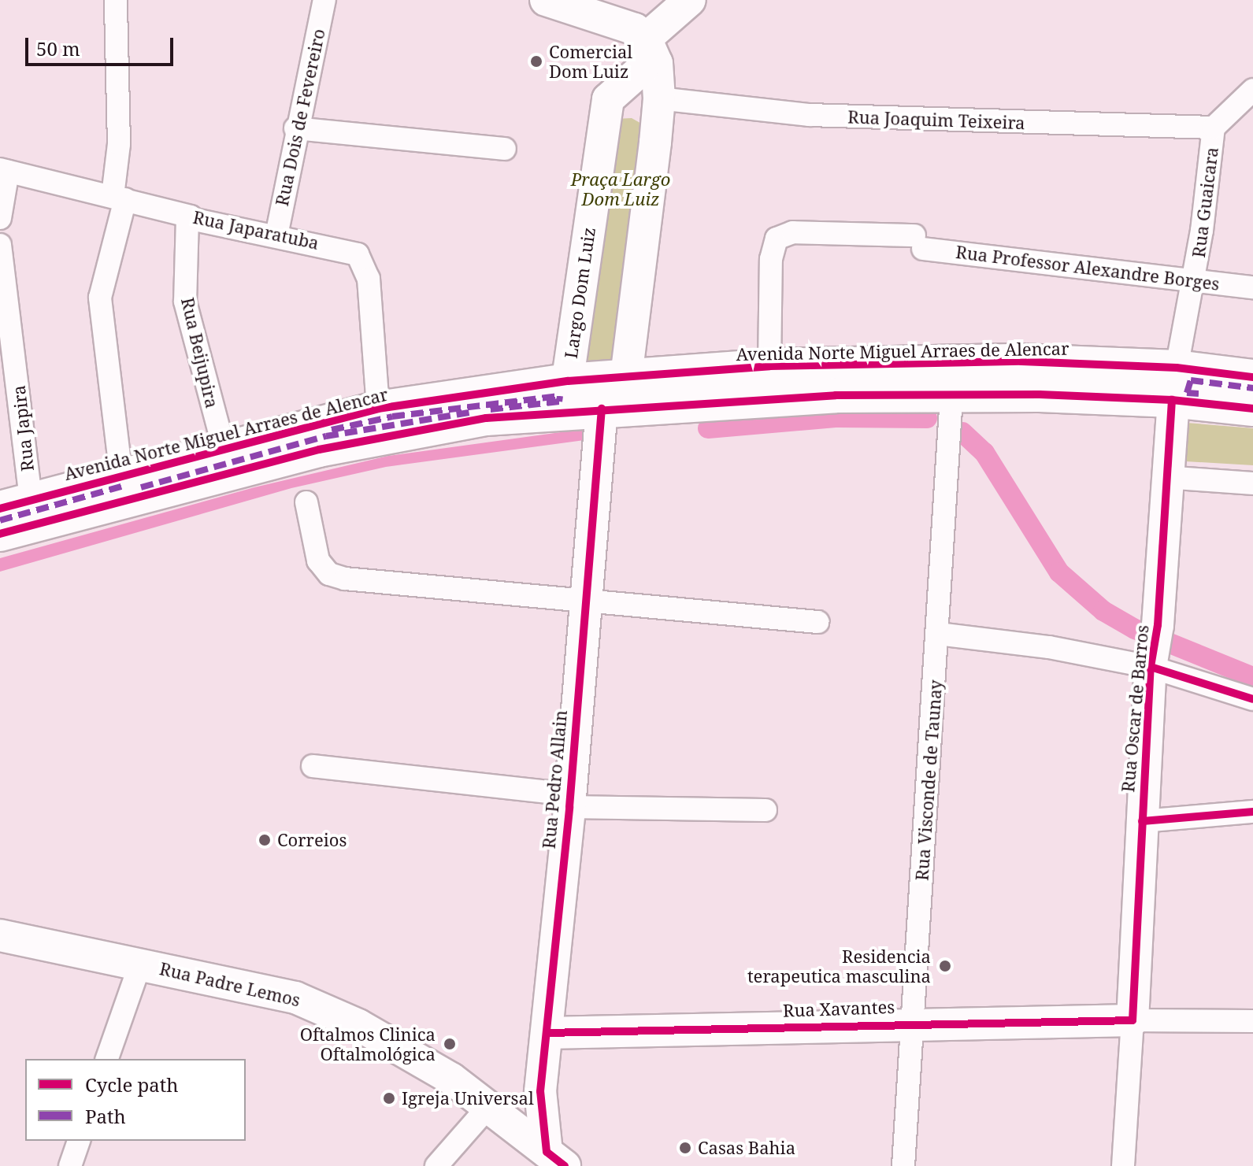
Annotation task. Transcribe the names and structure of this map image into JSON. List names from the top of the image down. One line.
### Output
{"streets":{"main road":["Avenida Norte Miguel Arraes de Alencar"],"street":["Rua Dois de Fevereiro","Rua Joaquim Teixeira","Rua Guaicara","Rua Japaratuba","Rua Professor Alexandre Borges","Largo Dom Luiz","Rua Beijupira","Rua Japira","Rua Oscar de Barros","Rua Pedro Allain","Rua Visconde de Taunay","Rua Padre Lemos","Rua Xavantes"]},"crossings":[["Rua Dois de Fevereiro","Rua Japaratuba"],["Rua Joaquim Teixeira","Rua Guaicara"],["Rua Guaicara","Rua Professor Alexandre Borges"],["Rua Guaicara","Avenida Norte Miguel Arraes de Alencar"],["Rua Guaicara","Rua Oscar de Barros"],["Rua Japaratuba","Avenida Norte Miguel Arraes de Alencar"],["Rua Japaratuba","Rua Beijupira"],["Rua Professor Alexandre Borges","Avenida Norte Miguel Arraes de Alencar"],["Largo Dom Luiz","Avenida Norte Miguel Arraes de Alencar"],["Largo Dom Luiz","Rua Pedro Allain"],["Avenida Norte Miguel Arraes de Alencar","Rua Beijupira"],["Avenida Norte Miguel Arraes de Alencar","Rua Japira"],["Avenida Norte Miguel Arraes de Alencar","Rua Oscar de Barros"],["Avenida Norte Miguel Arraes de Alencar","Rua Pedro Allain"],["Avenida Norte Miguel Arraes de Alencar","Rua Visconde de Taunay"],["Rua Oscar de Barros","Rua Xavantes"],["Rua Pedro Allain","Rua Padre Lemos"],["Rua Pedro Allain","Rua Xavantes"],["Rua Visconde de Taunay","Rua Xavantes"]],"parks":["Praça Largo Dom Luiz"],"places":["Comercial Dom Luiz","Correios","Residencia terapeutica masculina","Oftalmos Clinica Oftalmológica","Igreja Universal","Casas Bahia"],"legend":["Cycle path","Path"],"scale_bar":"50 m"}
